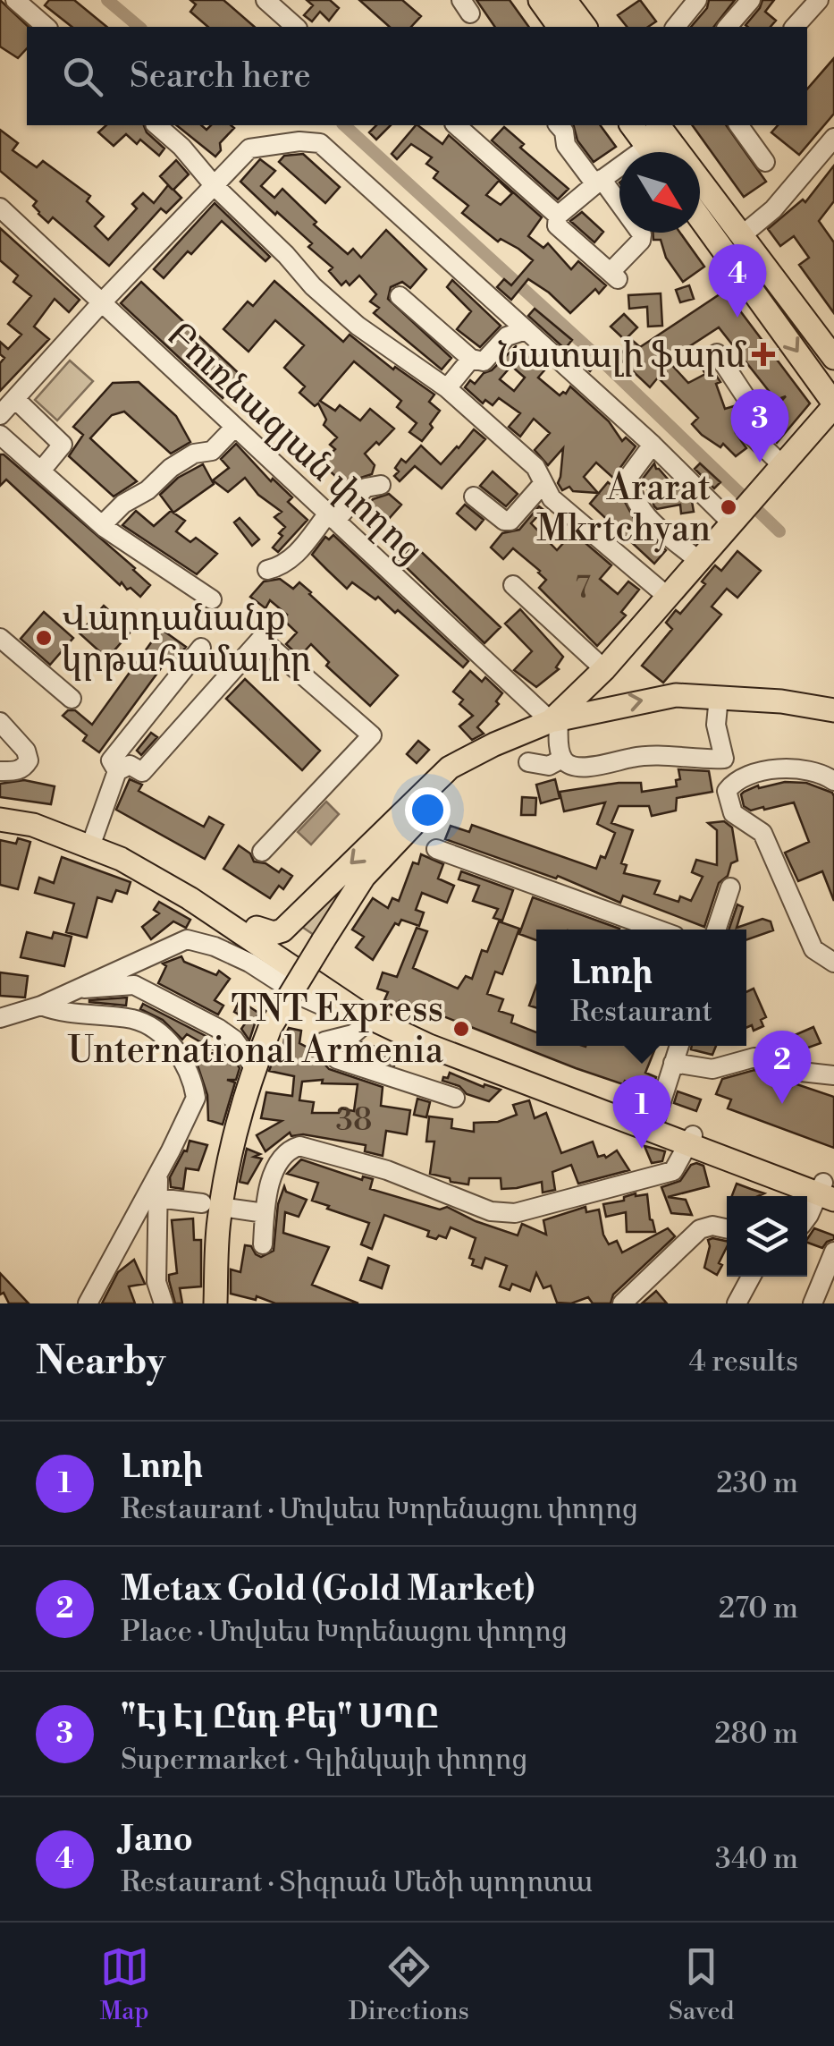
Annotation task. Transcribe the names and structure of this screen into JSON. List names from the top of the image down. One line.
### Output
{"streets":{"street":["Բուռնազյան փողոց"]},"places":{"health":["Նատալի ֆարմ"],"other":["Ararat Mkrtchyan","Վարդանանք կրթահամալիր","TNT Express Unternational Armenia"]},"house_numbers":["7","38"],"north":"bottom right","page":{"search":"Search here","pins":["4","3","2","1"],"popup":["Լոռի","Restaurant"],"heading":["Nearby","4 results"],"list":[{"mark":"1","name":"Լոռի","note":"Restaurant · Մովսես Խորենացու փողոց","value":"230 m"},{"mark":"2","name":"Metax Gold (Gold Market)","note":"Place · Մովսես Խորենացու փողոց","value":"270 m"},{"mark":"3","name":"\"Էյ Էլ Ընդ Քեյ\" ՍՊԸ","note":"Supermarket · Գլինկայի փողոց","value":"280 m"},{"mark":"4","name":"Jano","note":"Restaurant · Տիգրան Մեծի պողոտա","value":"340 m"}],"nav":["Map","Directions","Saved"]}}
